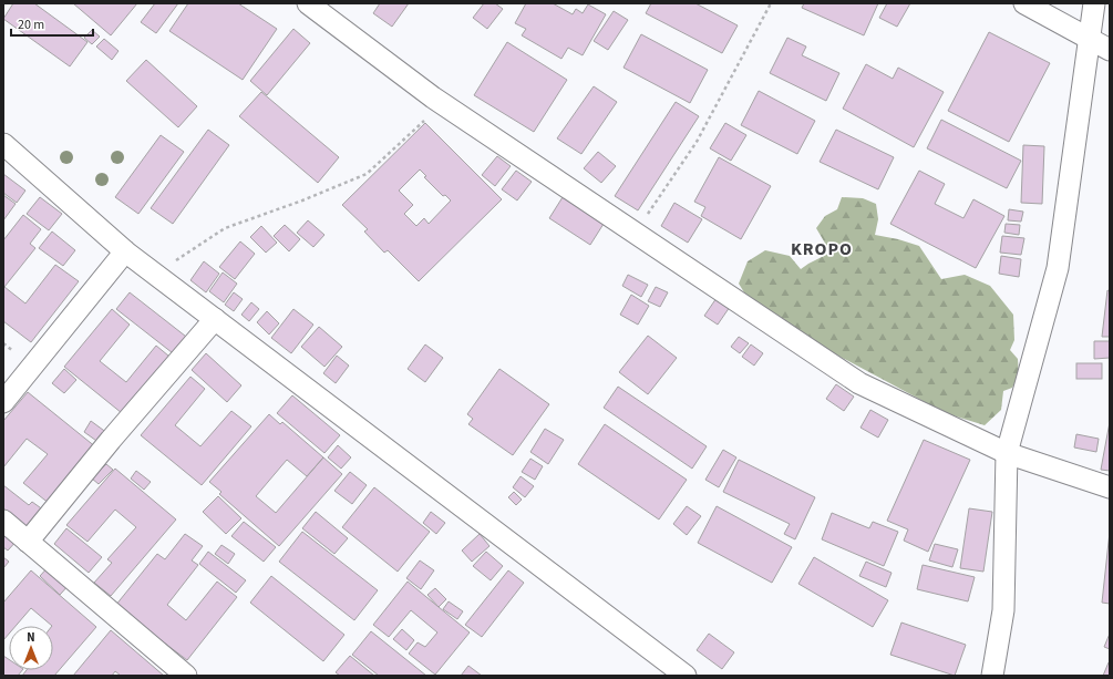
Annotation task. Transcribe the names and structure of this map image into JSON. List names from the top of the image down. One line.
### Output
{"districts":["KROPO"],"scale_bar":"20 m","north":"top"}
